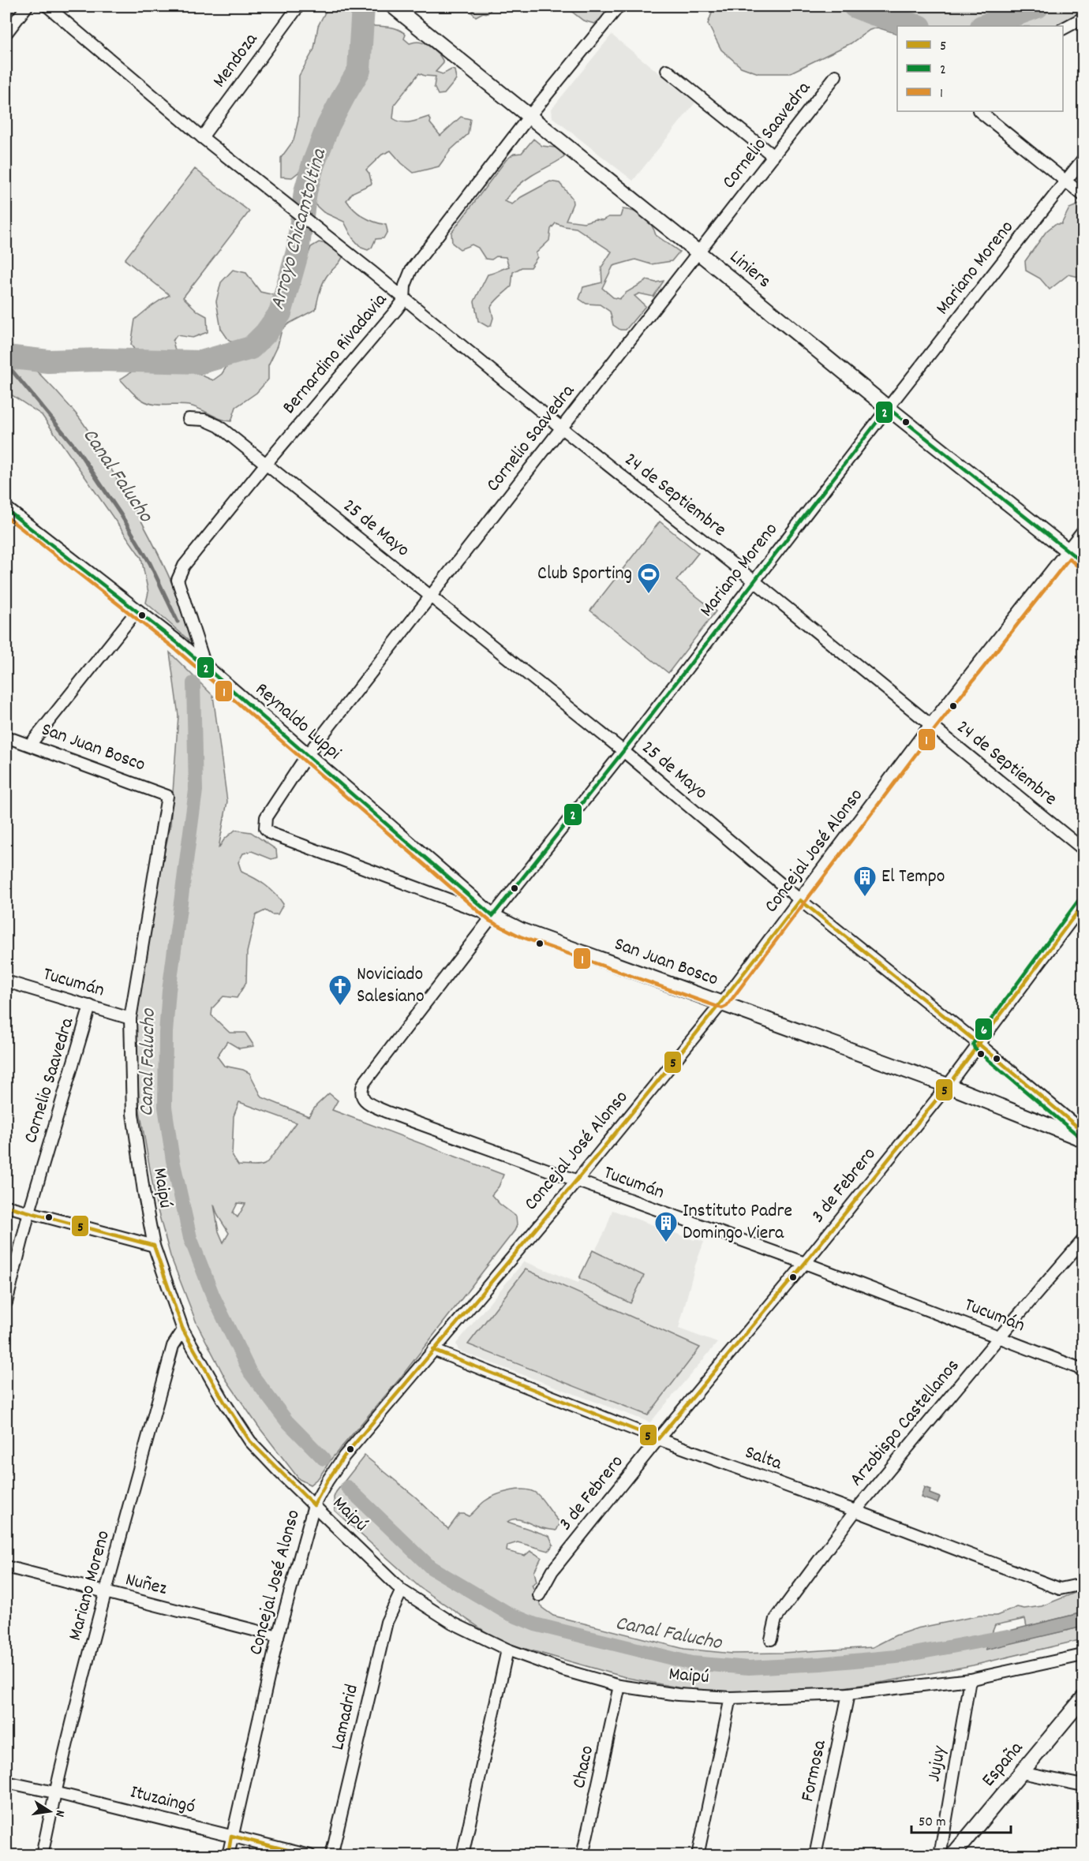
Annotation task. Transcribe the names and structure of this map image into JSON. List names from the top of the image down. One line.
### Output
{"streets":{"street":["Mendoza","Cornelio Saavedra","Mariano Moreno","Liniers","Bernardino Rivadavia","24 de Septiembre","25 de Mayo","Reynaldo Luppi","San Juan Bosco","Concejal José Alonso","Tucumán","3 de Febrero","Maipú","Arzobispo Castellanos","Salta","Nuñez","Lamadrid","Jujuy","España","Chaco","Formosa","Ituzaingó"]},"crossings":[["Mendoza","24 de Septiembre"],["Cornelio Saavedra","Liniers"],["Cornelio Saavedra","24 de Septiembre"],["Cornelio Saavedra","25 de Mayo"],["Cornelio Saavedra","Reynaldo Luppi"],["Cornelio Saavedra","San Juan Bosco"],["Cornelio Saavedra","Tucumán"],["Mariano Moreno","Liniers"],["Mariano Moreno","24 de Septiembre"],["Mariano Moreno","25 de Mayo"],["Mariano Moreno","Reynaldo Luppi"],["Mariano Moreno","San Juan Bosco"],["Mariano Moreno","Tucumán"],["Mariano Moreno","Maipú"],["Mariano Moreno","Nuñez"],["Mariano Moreno","Ituzaingó"],["Liniers","Bernardino Rivadavia"],["Liniers","Concejal José Alonso"],["Bernardino Rivadavia","24 de Septiembre"],["Bernardino Rivadavia","25 de Mayo"],["Bernardino Rivadavia","Reynaldo Luppi"],["24 de Septiembre","Concejal José Alonso"],["25 de Mayo","Concejal José Alonso"],["25 de Mayo","3 de Febrero"],["Reynaldo Luppi","San Juan Bosco"],["San Juan Bosco","Concejal José Alonso"],["San Juan Bosco","3 de Febrero"],["San Juan Bosco","Maipú"],["Concejal José Alonso","Tucumán"],["Concejal José Alonso","Maipú"],["Concejal José Alonso","Salta"],["Concejal José Alonso","Nuñez"],["Concejal José Alonso","Ituzaingó"],["Tucumán","3 de Febrero"],["Tucumán","Maipú"],["Tucumán","Arzobispo Castellanos"],["3 de Febrero","Salta"],["Maipú","Lamadrid"],["Maipú","Jujuy"],["Maipú","Chaco"],["Maipú","Formosa"],["Arzobispo Castellanos","Salta"]],"water":["Arroyo Chicamtoltina","Canal Falucho"],"places":{"sports":["Club Sporting"],"building":["El Tempo","Instituto Padre Domingo Viera"],"church":["Noviciado Salesiano"]},"lines":["transit line 2","transit line 1","transit line 5","transit line 6"],"legend":["5","2","1"],"scale_bar":"50 m","north":"right"}
